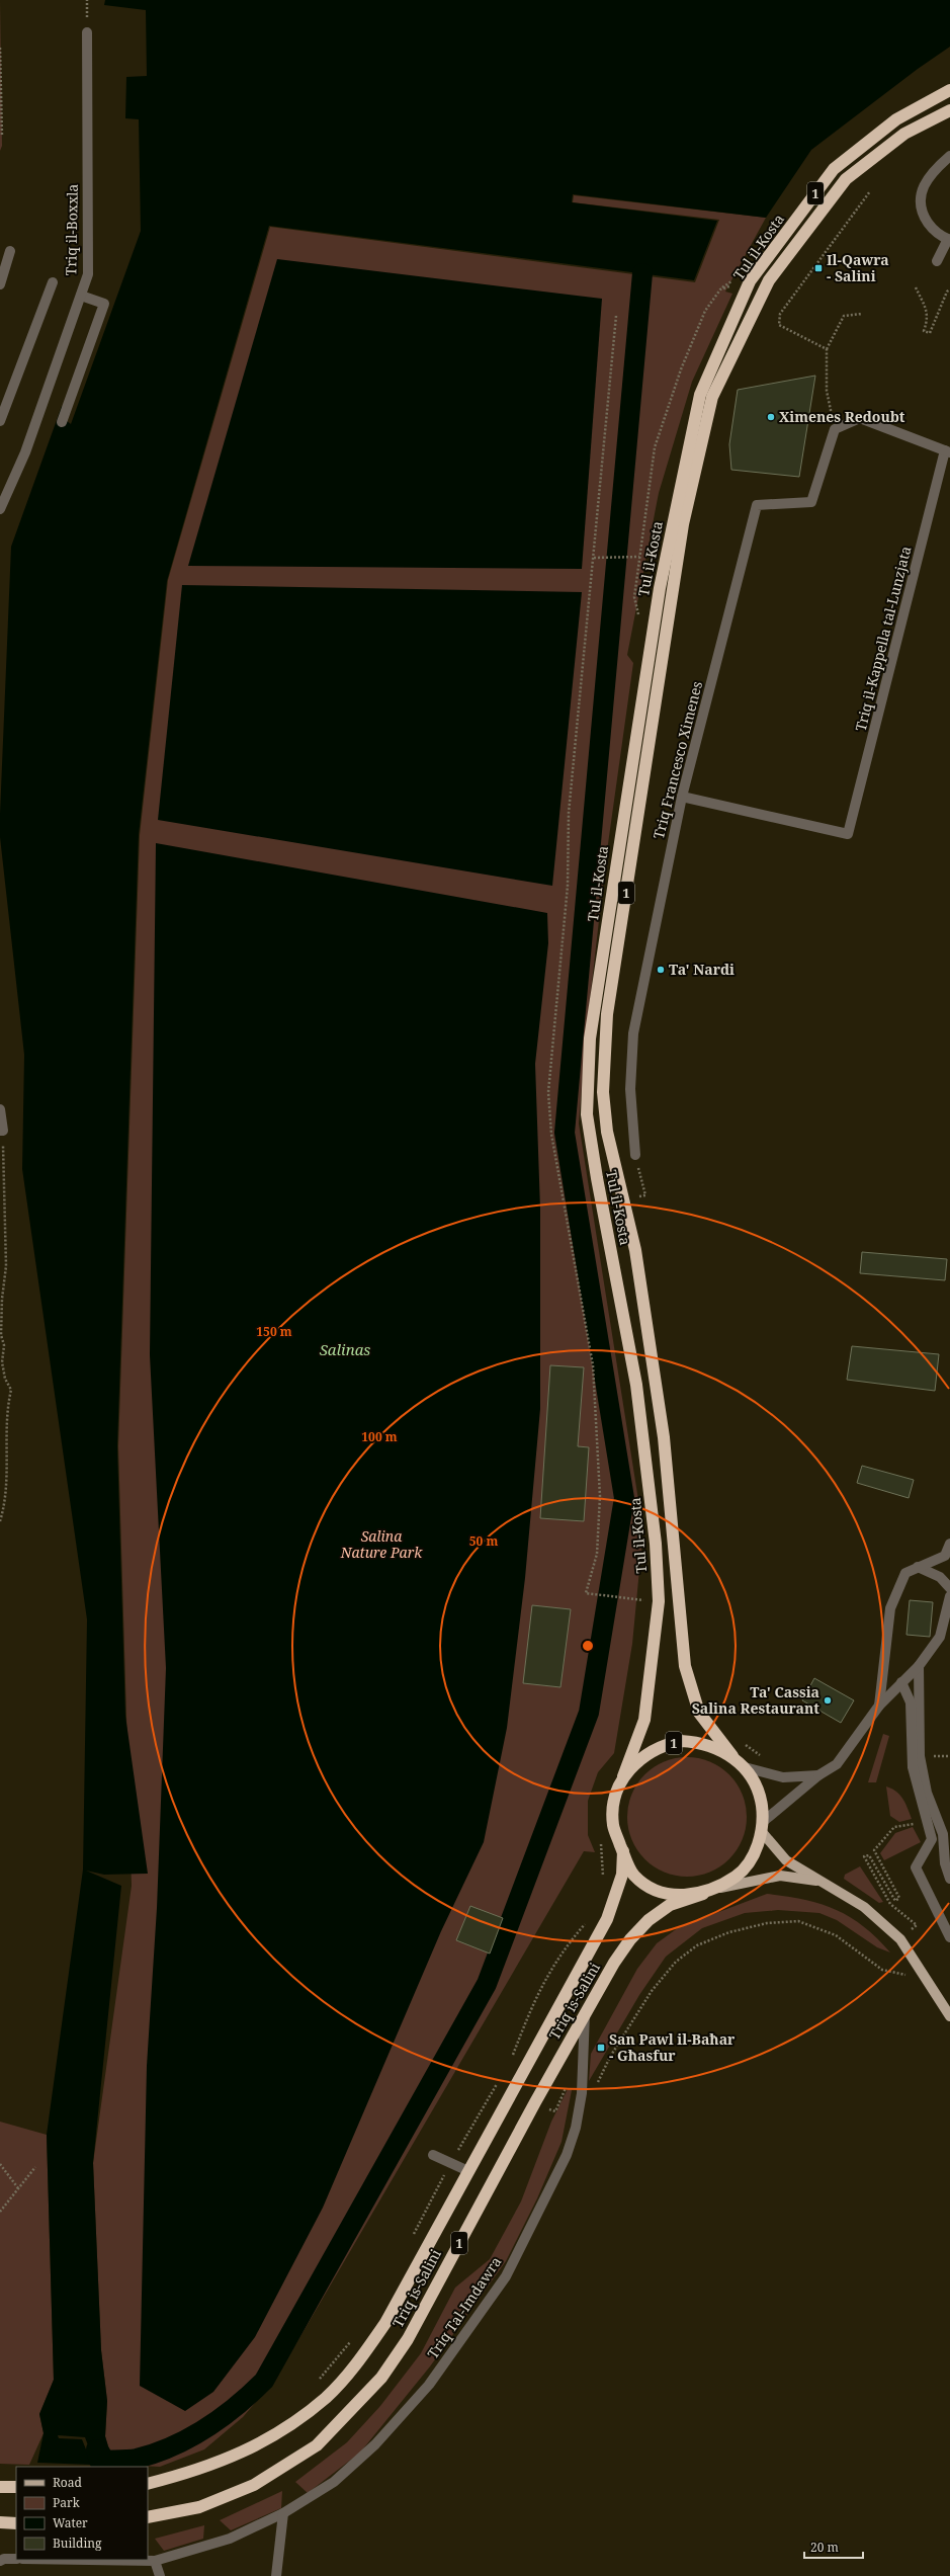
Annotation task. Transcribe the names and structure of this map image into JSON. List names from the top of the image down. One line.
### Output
{"streets":{"highway":["1","Tul il-Kosta","Triq is-Salini"],"street":["Triq il-Boxxla","Triq il-Kappella tal-Lunzjata","Triq Francesco Ximenes","Triq Tal-Imdawra"]},"crossings":[["1","Tul il-Kosta"],["1","Triq is-Salini"],["Triq il-Kappella tal-Lunzjata","Triq Francesco Ximenes"],["Triq is-Salini","Triq Tal-Imdawra"]],"water":["Salinas"],"parks":["Salina Nature Park"],"places":{"transit":["Il-Qawra - Salini","San Pawl il-Baħar - Għasfur"],"other":["Ximenes Redoubt","Ta' Nardi","Ta' Cassia Salina Restaurant"]},"legend":["Road","Park","Water","Building"],"scale_bar":"20 m","rings":["150 m","100 m","50 m"]}
